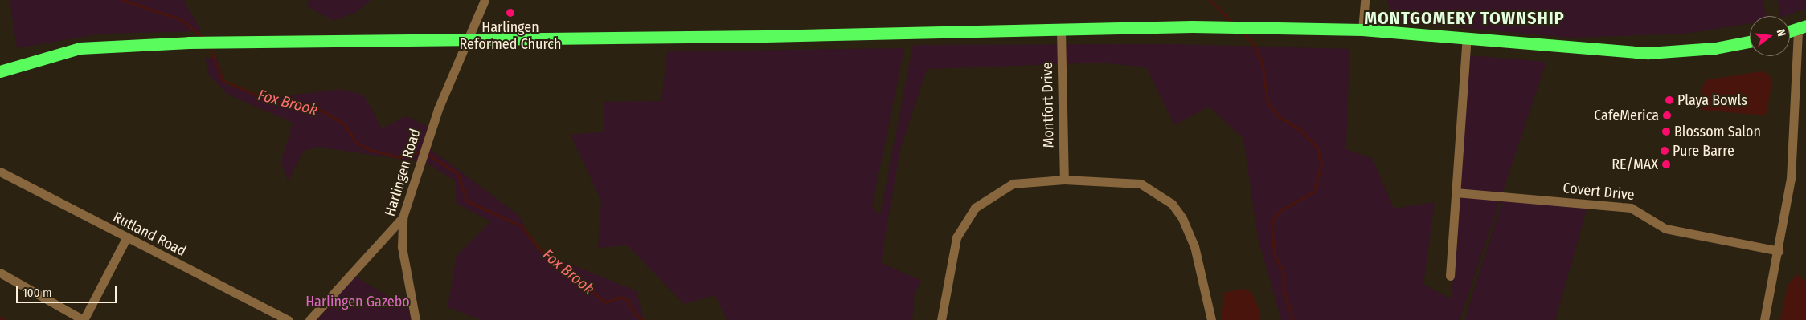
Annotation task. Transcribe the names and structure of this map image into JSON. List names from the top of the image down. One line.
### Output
{"streets":{"street":["Montfort Drive","Harlingen Road","Covert Drive","Rutland Road"]},"districts":["MONTGOMERY TOWNSHIP"],"water":["Fox Brook"],"parks":["Harlingen Gazebo"],"places":["Harlingen Reformed Church","Playa Bowls","CafeMerica","Blossom Salon","Pure Barre","RE/MAX"],"scale_bar":"100 m","north":"right"}
